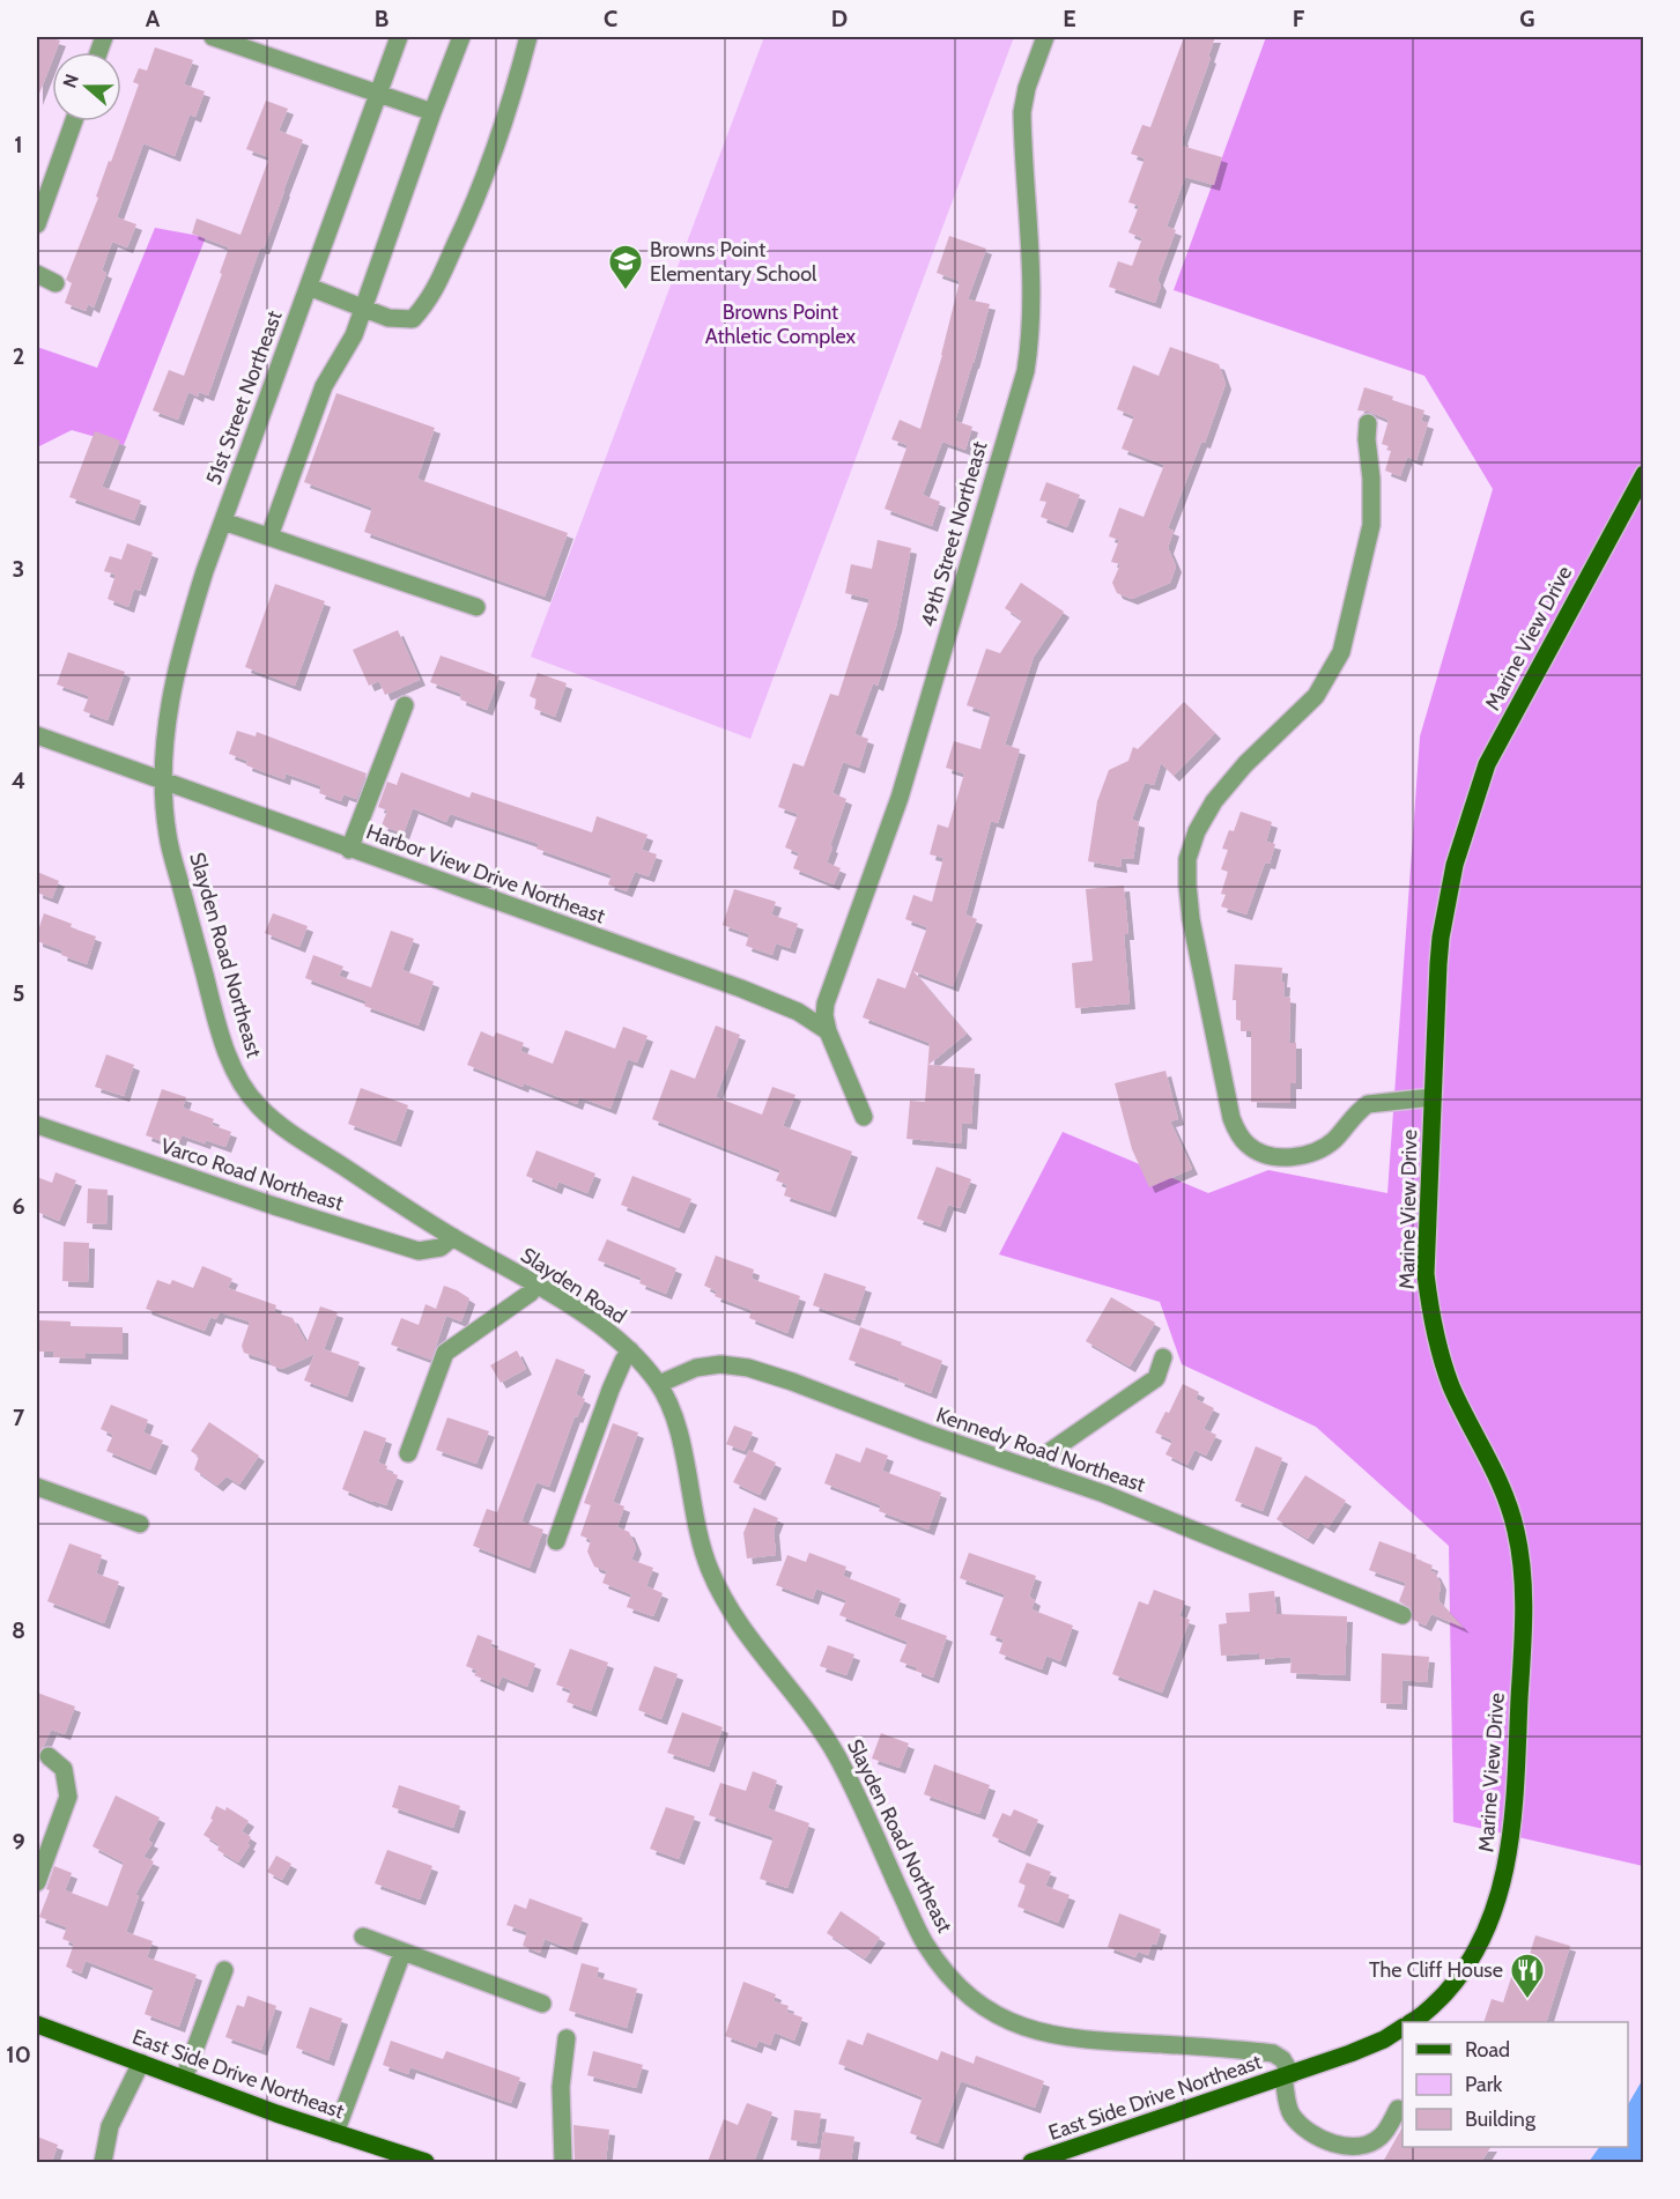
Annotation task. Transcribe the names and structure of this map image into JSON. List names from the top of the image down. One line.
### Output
{"streets":{"main road":["Marine View Drive","East Side Drive Northeast"],"street":["51st Street Northeast","49th Street Northeast","Harbor View Drive Northeast","Slayden Road Northeast","Varco Road Northeast","Slayden Road","Kennedy Road Northeast"]},"crossings":[["51st Street Northeast","Harbor View Drive Northeast"],["51st Street Northeast","Slayden Road Northeast"],["49th Street Northeast","Harbor View Drive Northeast"],["Harbor View Drive Northeast","Slayden Road Northeast"],["Slayden Road Northeast","Varco Road Northeast"],["Slayden Road Northeast","Slayden Road"],["Slayden Road Northeast","Kennedy Road Northeast"],["Slayden Road Northeast","East Side Drive Northeast"],["Varco Road Northeast","Slayden Road"],["Slayden Road","Kennedy Road Northeast"]],"parks":["Browns Point Athletic Complex"],"places":{"school or university":["Browns Point Elementary School"],"restaurant":["The Cliff House"]},"legend":["Road","Park","Building"],"north":"left","grid":{"columns":["A","B","C","D","E","F","G"],"rows":["1","2","3","4","5","6","7","8","9","10"]}}
